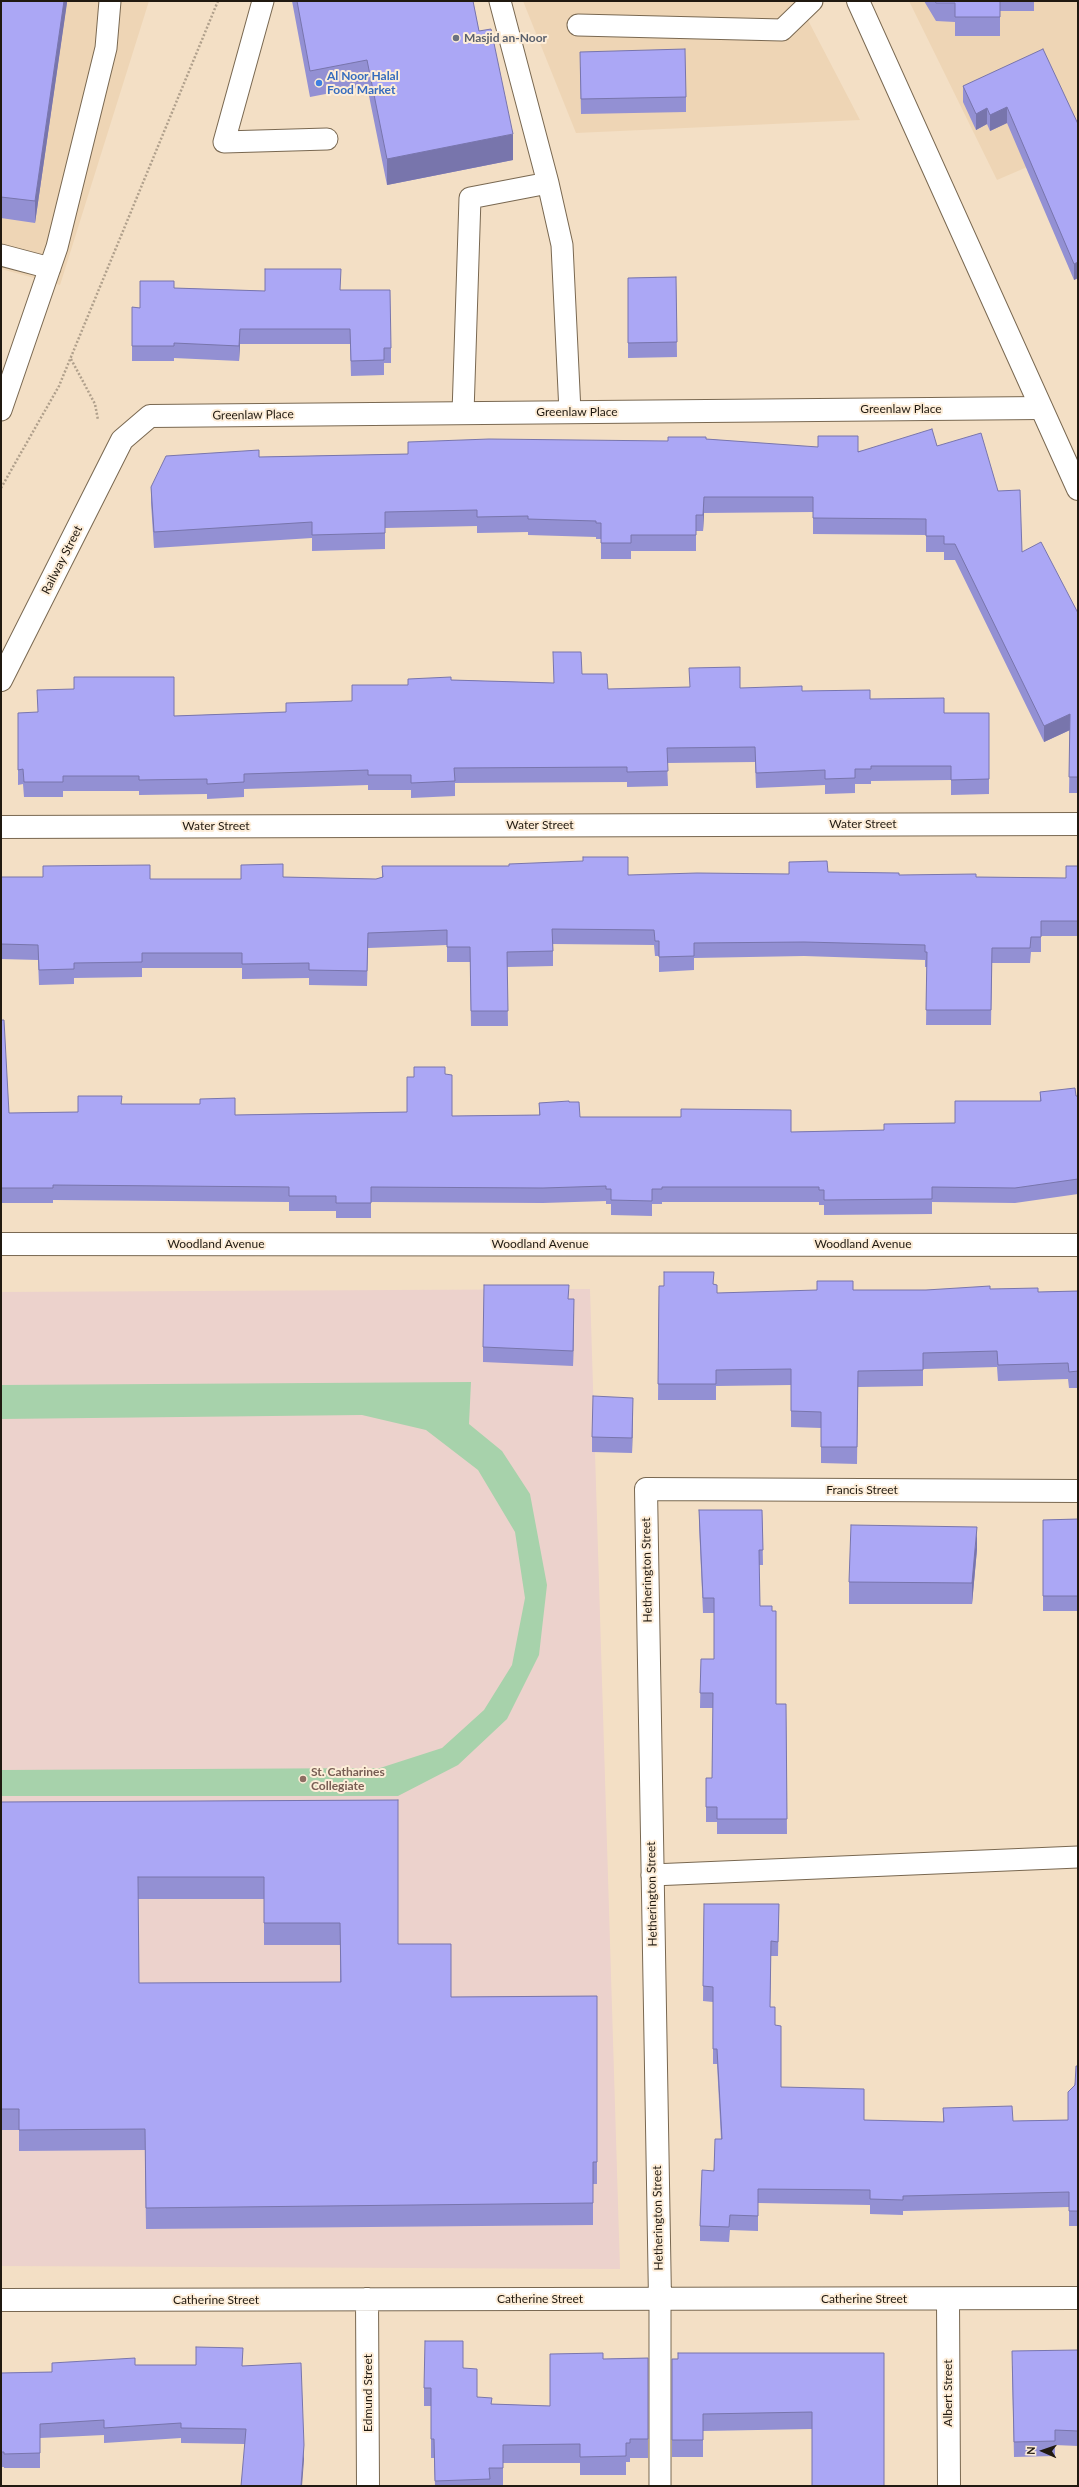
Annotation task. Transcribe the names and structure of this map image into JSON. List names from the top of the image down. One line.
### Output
{"streets":{"street":["Greenlaw Place","Railway Street","Water Street","Woodland Avenue","Francis Street","Hetherington Street","Catherine Street","Edmund Street","Albert Street"]},"crossings":[["Greenlaw Place","Railway Street"],["Francis Street","Hetherington Street"],["Hetherington Street","Catherine Street"],["Catherine Street","Edmund Street"],["Catherine Street","Albert Street"]],"places":["Masjid an-Noor","Al Noor Halal Food Market","St. Catharines Collegiate"],"north":"left"}
